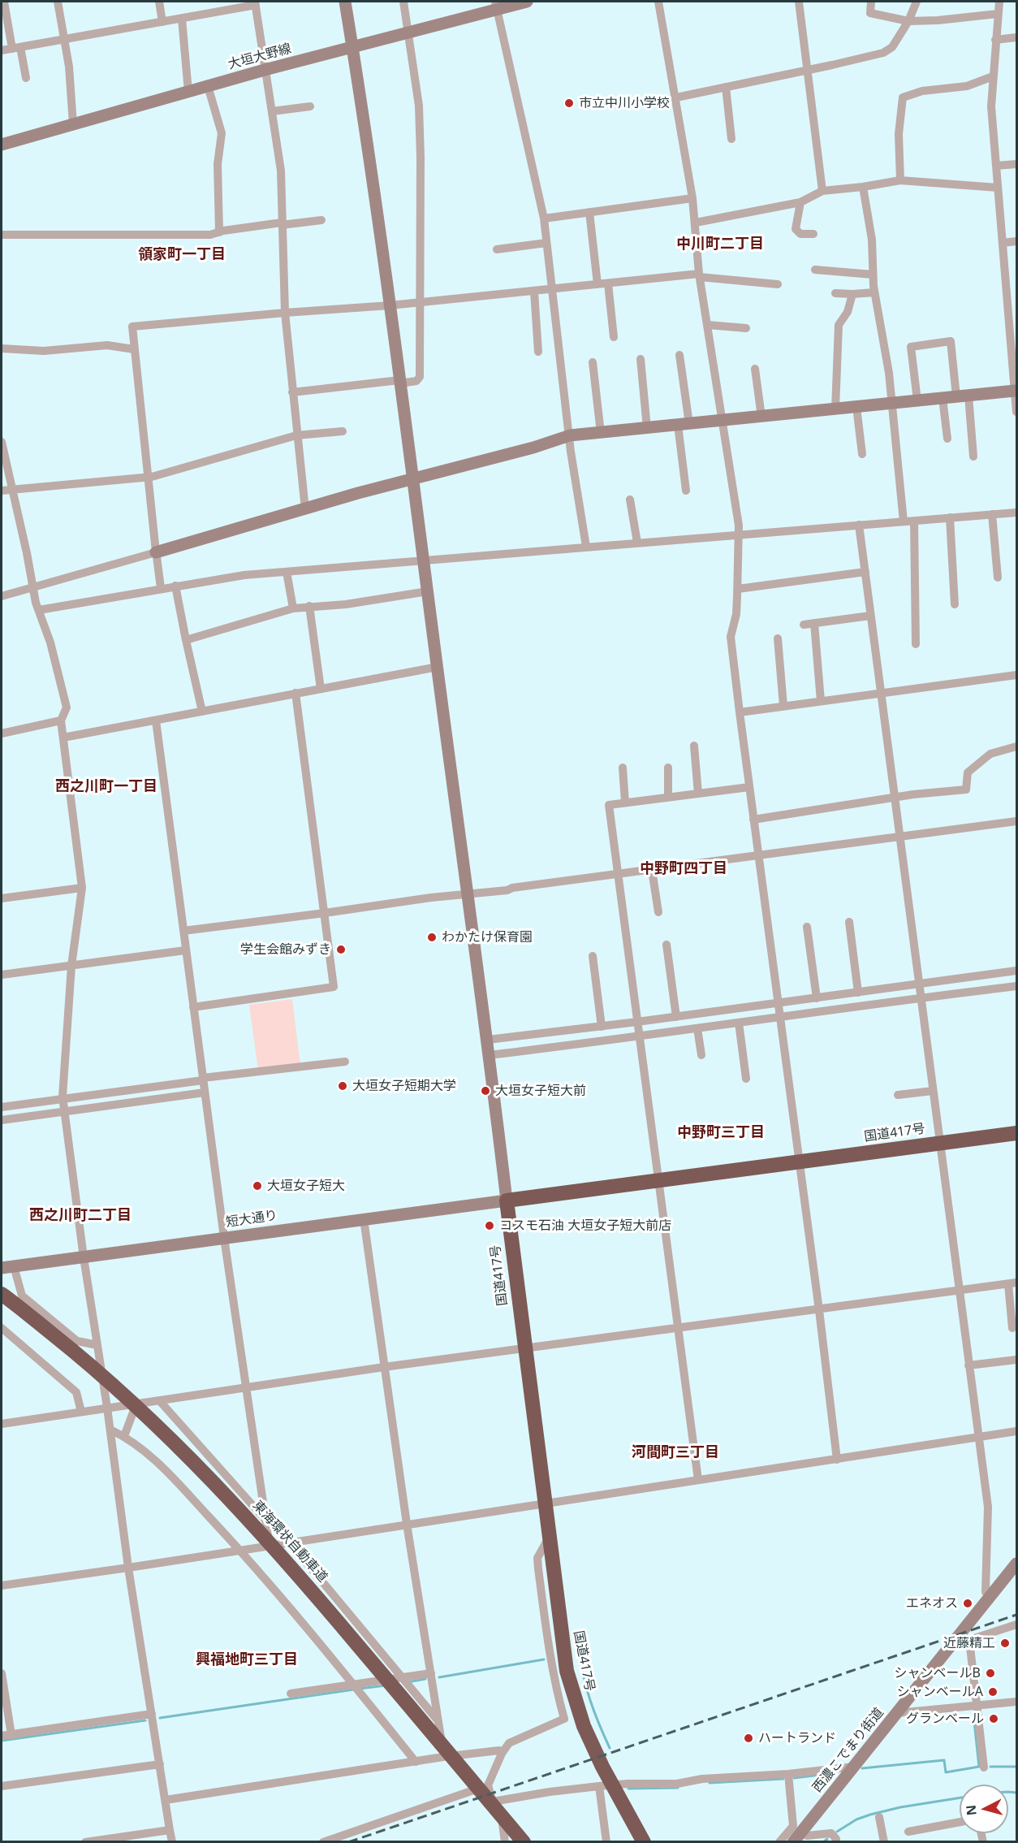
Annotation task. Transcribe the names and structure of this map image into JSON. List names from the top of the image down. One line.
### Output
{"streets":{"highway":["国道417号","東海環状自動車道"],"street":["大垣大野線","短大通り","西濃こでまり街道"]},"crossings":[["国道417号","短大通り"]],"districts":["中川町二丁目","領家町一丁目","西之川町一丁目","中野町四丁目","中野町三丁目","西之川町二丁目","河間町三丁目","興福地町三丁目"],"places":["市立中川小学校","わかたけ保育園","学生会館みずき","大垣女子短期大学","大垣女子短大前","大垣女子短大","コスモ石油 大垣女子短大前店","エネオス","近藤精工","シャンベールB","シャンベールA","グランベール","ハートランド"],"north":"left"}
